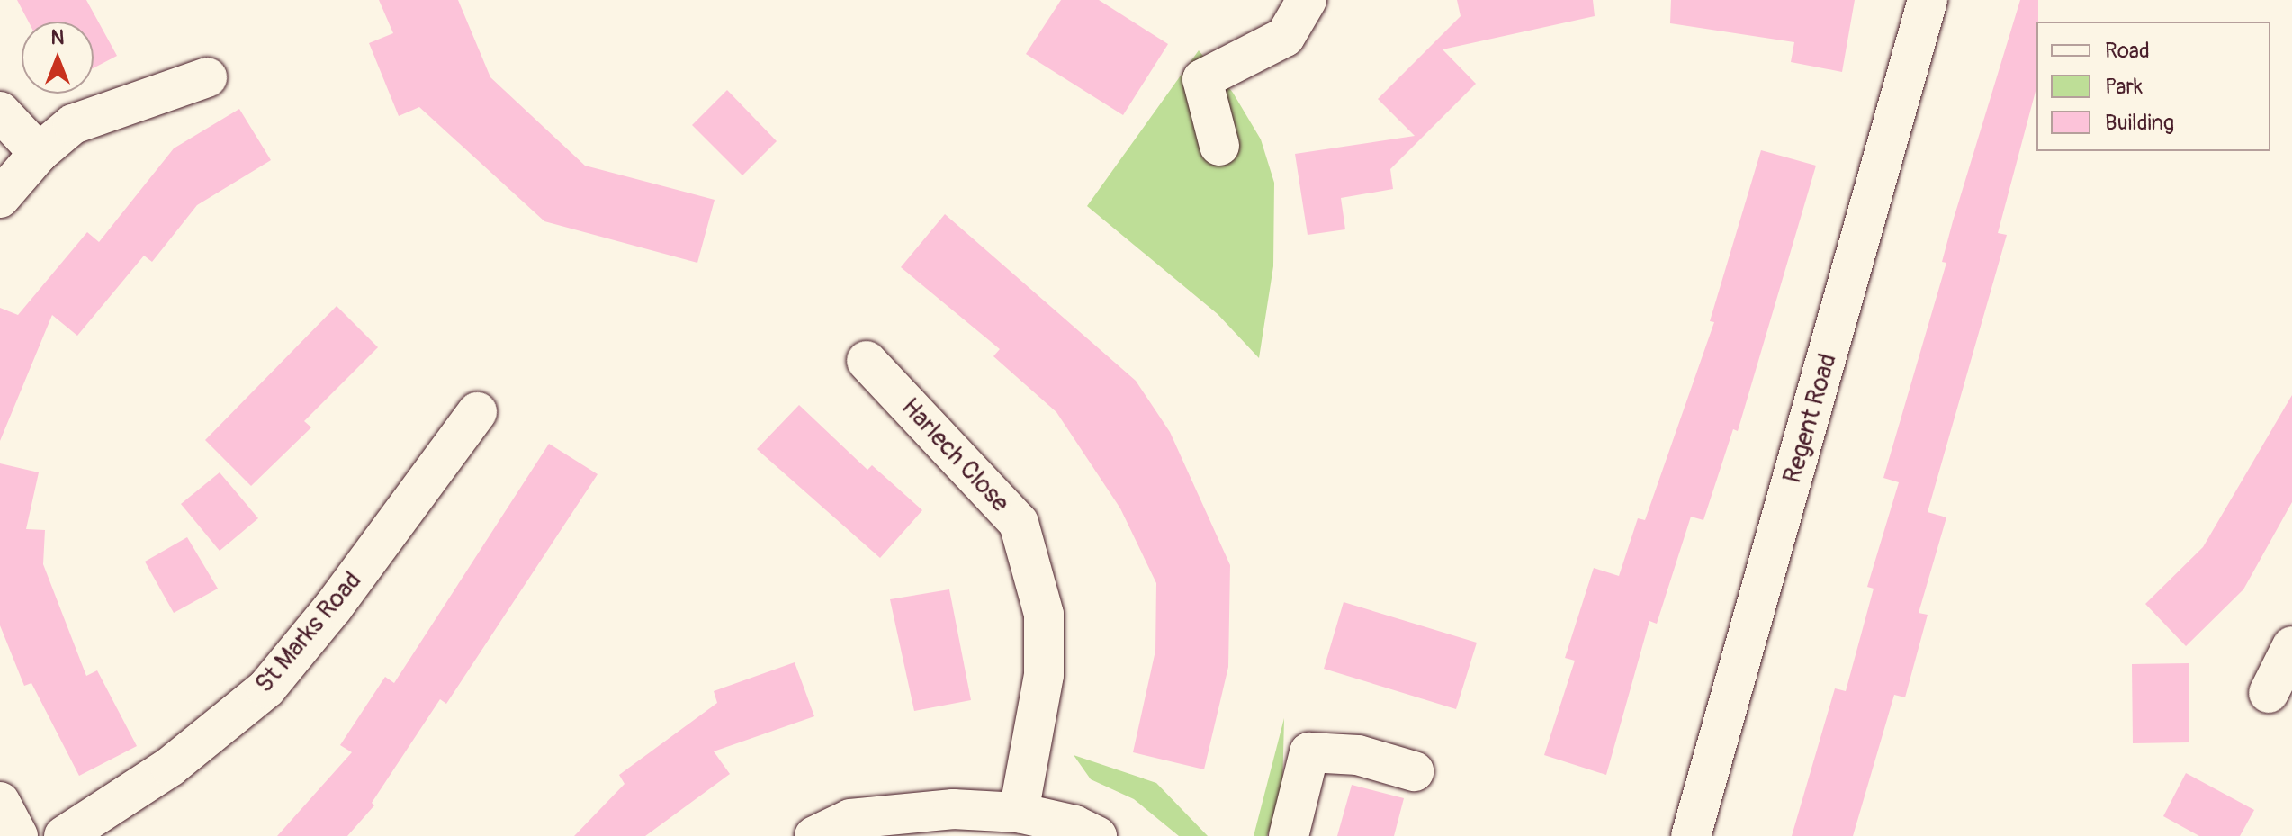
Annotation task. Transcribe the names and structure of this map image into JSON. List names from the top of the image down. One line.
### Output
{"streets":{"street":["Regent Road","Harlech Close","St Marks Road"]},"legend":["Road","Park","Building"],"north":"top"}
